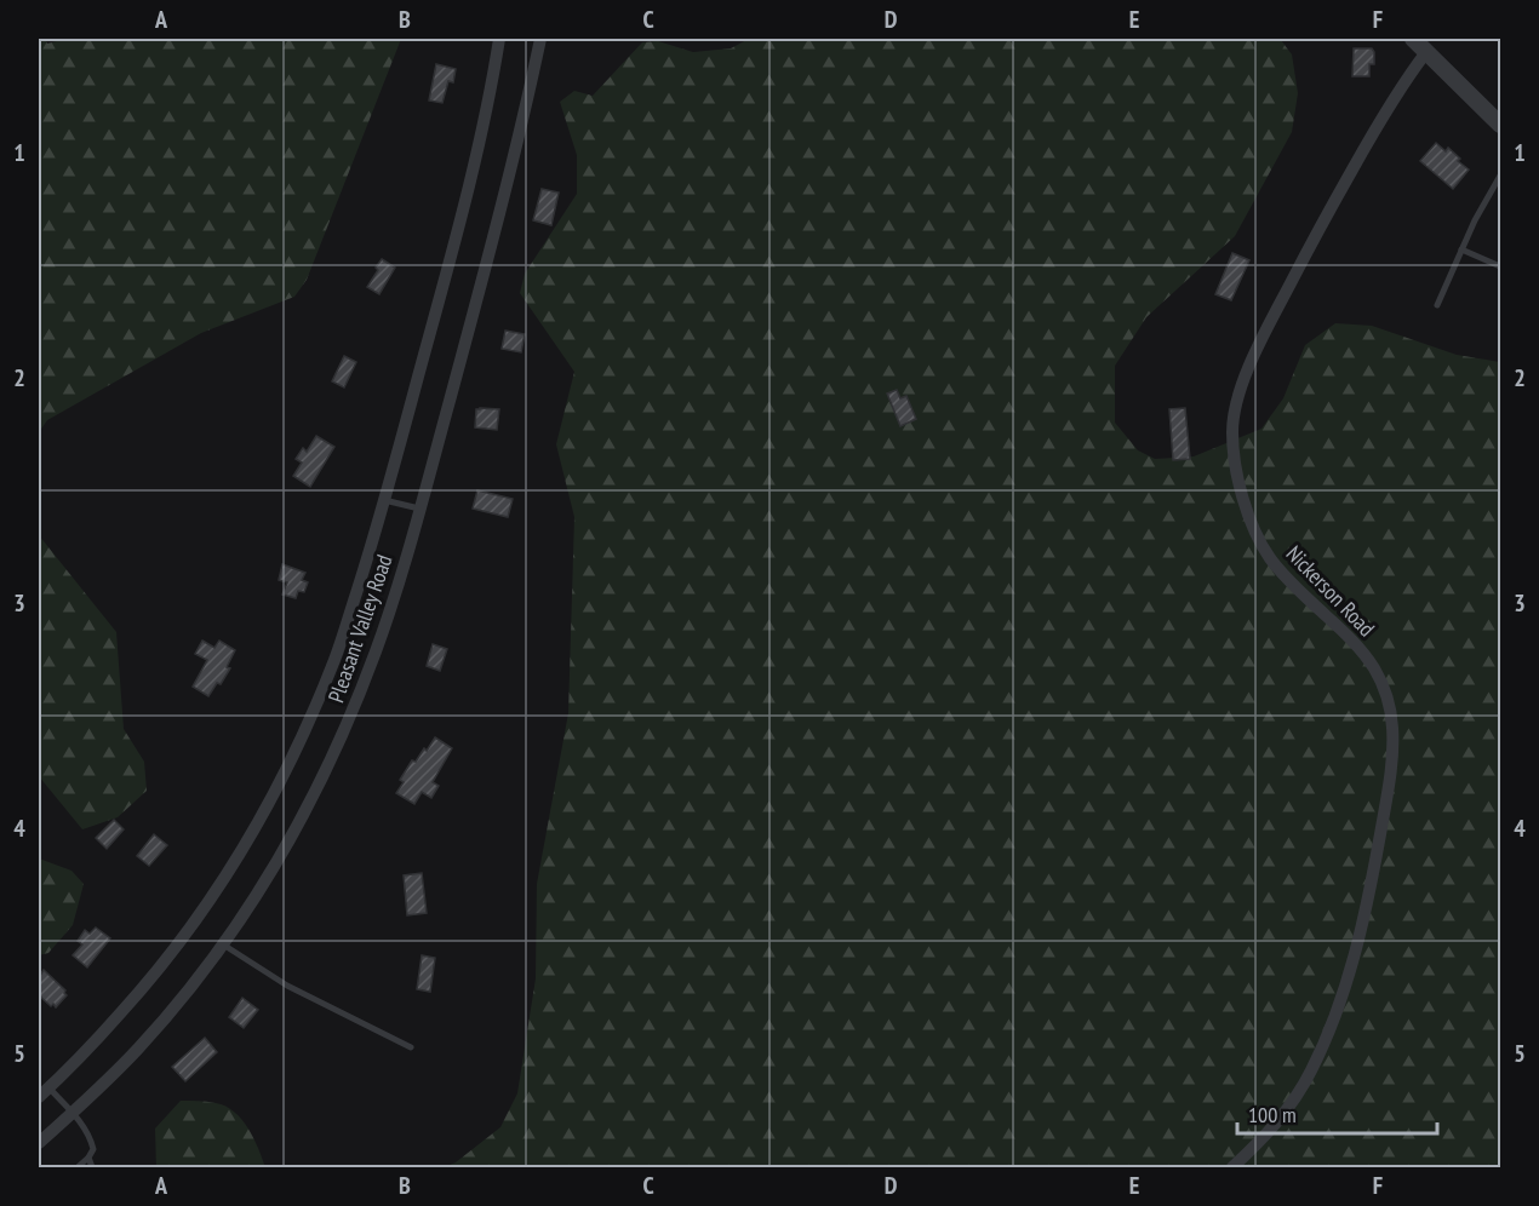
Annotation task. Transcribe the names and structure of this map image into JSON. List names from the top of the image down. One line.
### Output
{"streets":{"street":["Nickerson Road","Pleasant Valley Road"]},"scale_bar":"100 m","grid":{"columns":["A","B","C","D","E","F"],"rows":["1","2","3","4","5"]}}
